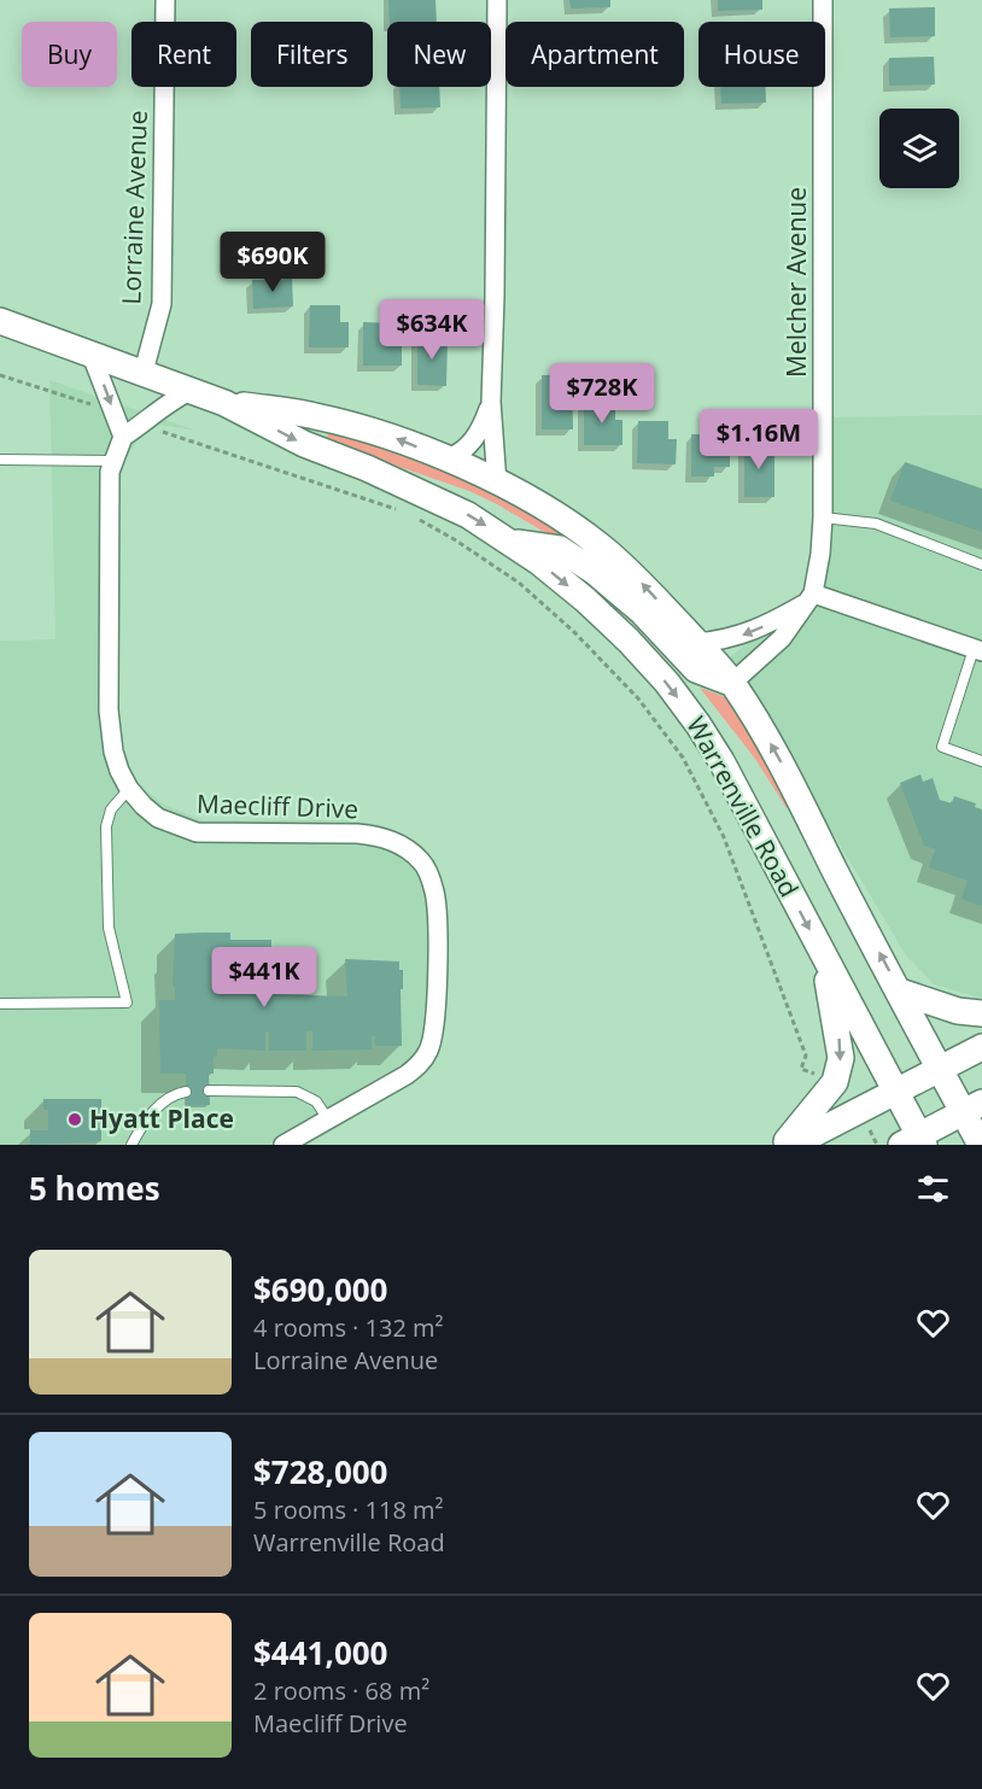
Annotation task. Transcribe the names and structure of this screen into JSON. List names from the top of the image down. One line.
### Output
{"streets":{"main road":["Warrenville Road"],"street":["Lorraine Avenue","Melcher Avenue","Maecliff Drive"]},"crossings":[["Lorraine Avenue","Warrenville Road"],["Melcher Avenue","Warrenville Road"]],"places":["Hyatt Place"],"page":{"chip":["Buy","Rent","Filters","New","Apartment","House"],"price":["$690K","$634K","$728K","$1.16M","$441K"],"heading":"5 homes","list":[{"name":"$690,000","note":"4 rooms · 132 m² · Lorraine Avenue"},{"name":"$728,000","note":"5 rooms · 118 m² · Warrenville Road"},{"name":"$441,000","note":"2 rooms · 68 m² · Maecliff Drive"}]}}
